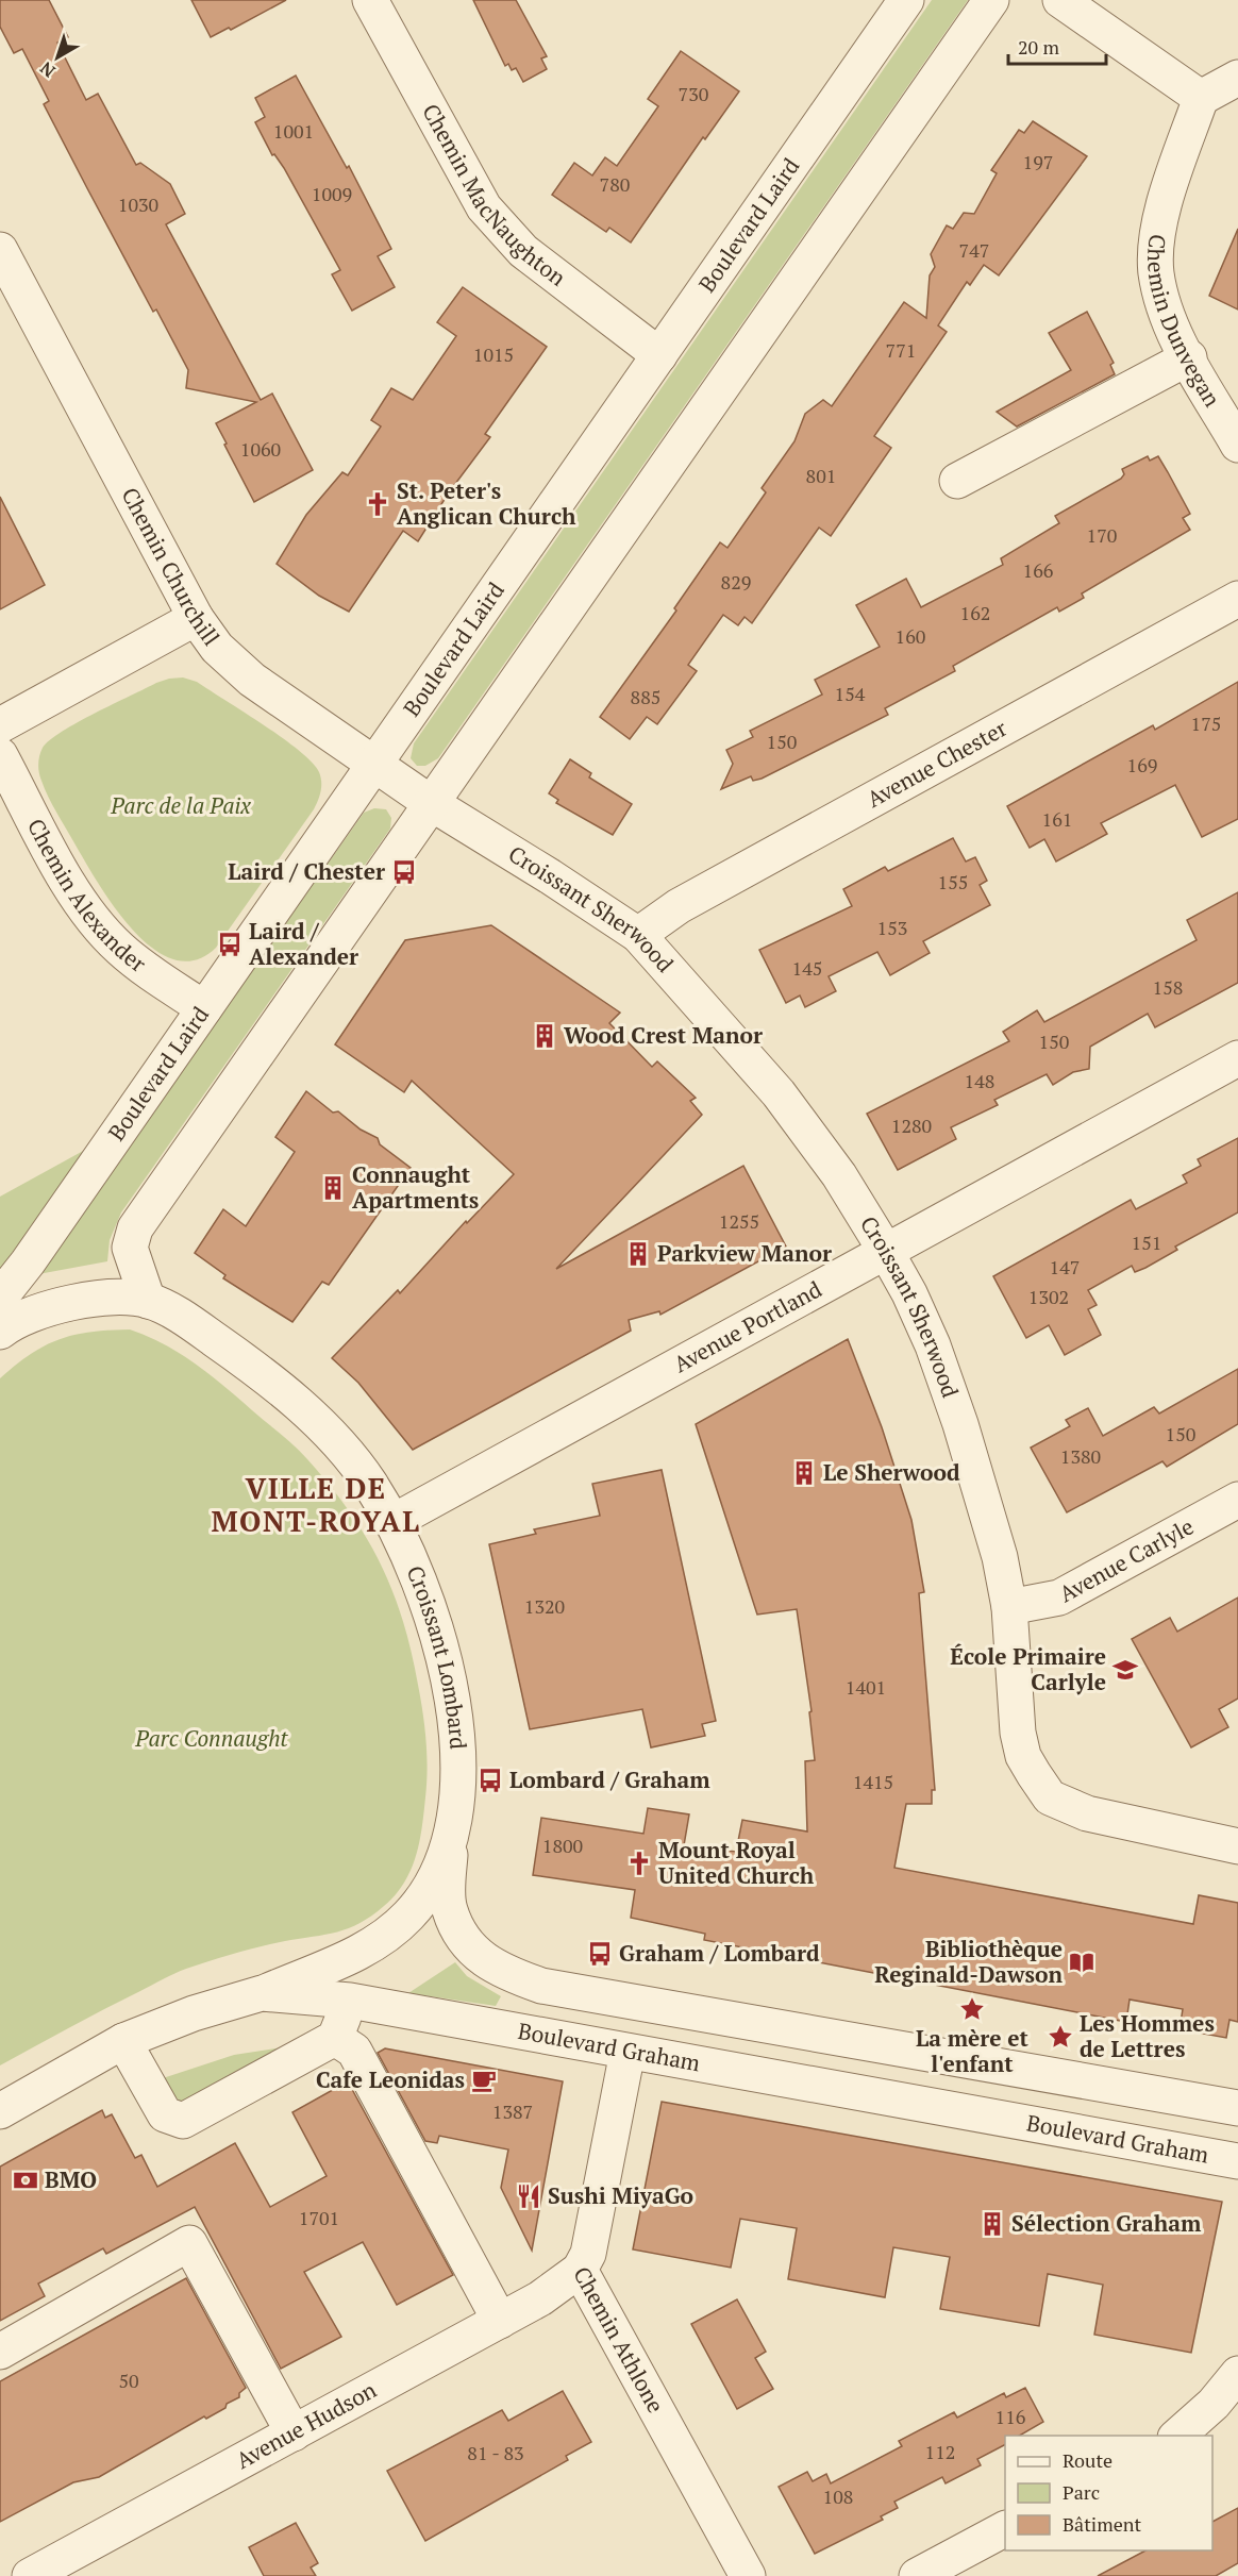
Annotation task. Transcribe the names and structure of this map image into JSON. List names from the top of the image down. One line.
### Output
{"streets":{"street":["Chemin MacNaughton","Boulevard Laird","Chemin Dunvegan","Chemin Churchill","Avenue Chester","Chemin Alexander","Croissant Sherwood","Avenue Portland","Avenue Carlyle","Croissant Lombard","Boulevard Graham","Chemin Athlone","Avenue Hudson"]},"crossings":[["Chemin MacNaughton","Boulevard Laird"],["Boulevard Laird","Chemin Churchill"],["Boulevard Laird","Chemin Alexander"],["Chemin Churchill","Croissant Sherwood"],["Avenue Chester","Croissant Sherwood"],["Croissant Sherwood","Avenue Portland"],["Croissant Sherwood","Avenue Carlyle"],["Avenue Portland","Croissant Lombard"],["Croissant Lombard","Boulevard Graham"],["Boulevard Graham","Chemin Athlone"],["Chemin Athlone","Avenue Hudson"]],"districts":["VILLE DE MONT-ROYAL"],"parks":["Parc de la Paix","Parc Connaught"],"places":{"church":["St. Peter's Anglican Church","Mount Royal United Church"],"bus stop":["Laird / Chester","Laird / Alexander","Lombard / Graham","Graham / Lombard"],"building":["Wood Crest Manor","Connaught Apartments","Parkview Manor","Le Sherwood","Sélection Graham"],"school or university":["École Primaire Carlyle"],"library":["Bibliothèque Reginald-Dawson"],"place":["La mère et l'enfant","Les Hommes de Lettres"],"cafe":["Cafe Leonidas"],"bank":["BMO"],"restaurant":["Sushi MiyaGo"]},"house_numbers":["730","1001","197","780","1009","1030","747","771","1015","1060","801","170","166","829","162","160","154","885","175","150","169","161","155","153","145","158","150","148","1280","1255","151","147","1302","150","1380","1320","1401","1415","1800","1387","1701","50","116","112","81 - 83","108"],"legend":["Route","Parc","Bâtiment"],"scale_bar":"20 m","north":"bottom left"}
